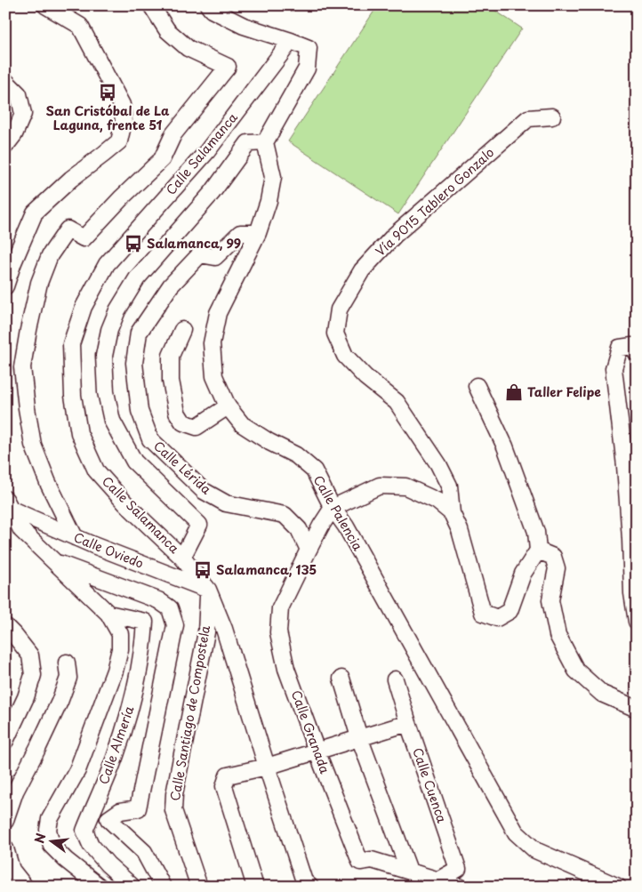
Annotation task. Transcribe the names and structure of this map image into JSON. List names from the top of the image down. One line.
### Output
{"streets":{"street":["Calle Salamanca","Vía 9015 Tablero Gonzalo","Calle Lérida","Calle Palencia","Calle Oviedo","Calle Santiago de Compostela","Calle Granada","Calle Almería","Calle Cuenca"]},"crossings":[["Calle Salamanca","Calle Oviedo"],["Calle Salamanca","Calle Santiago de Compostela"],["Vía 9015 Tablero Gonzalo","Calle Palencia"],["Vía 9015 Tablero Gonzalo","Calle Granada"],["Calle Lérida","Calle Palencia"],["Calle Lérida","Calle Granada"],["Calle Palencia","Calle Granada"],["Calle Oviedo","Calle Santiago de Compostela"],["Calle Granada","Calle Cuenca"]],"places":{"bus stop":["San Cristóbal de La Laguna, frente 51","Salamanca, 99","Salamanca, 135"],"shop":["Taller Felipe"]},"north":"left"}
